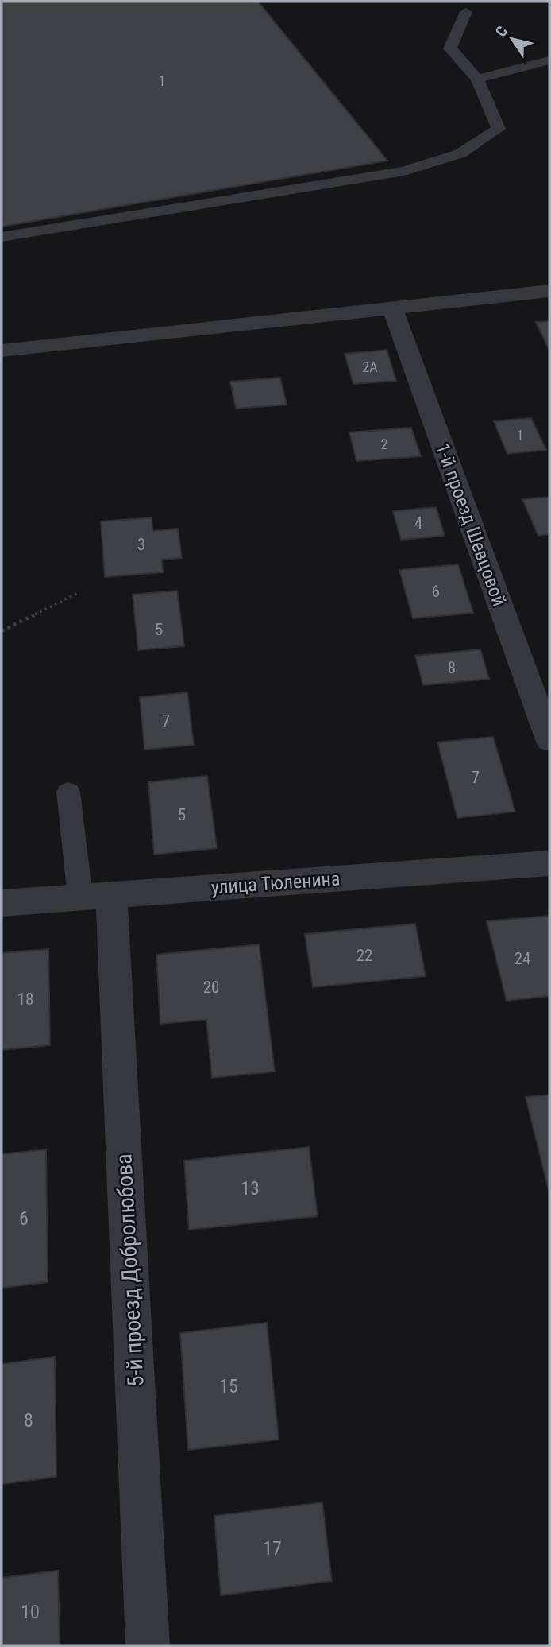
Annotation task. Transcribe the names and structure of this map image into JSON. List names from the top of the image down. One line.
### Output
{"streets":{"street":["1-й проезд Шевцовой","улица Тюленина","5-й проезд Добролюбова"]},"crossings":[["улица Тюленина","5-й проезд Добролюбова"]],"house_numbers":["1","2А","1","2","4","3","6","5","8","7","7","5","22","24","20","18","13","6","15","8","17","10"],"north":"top left"}
